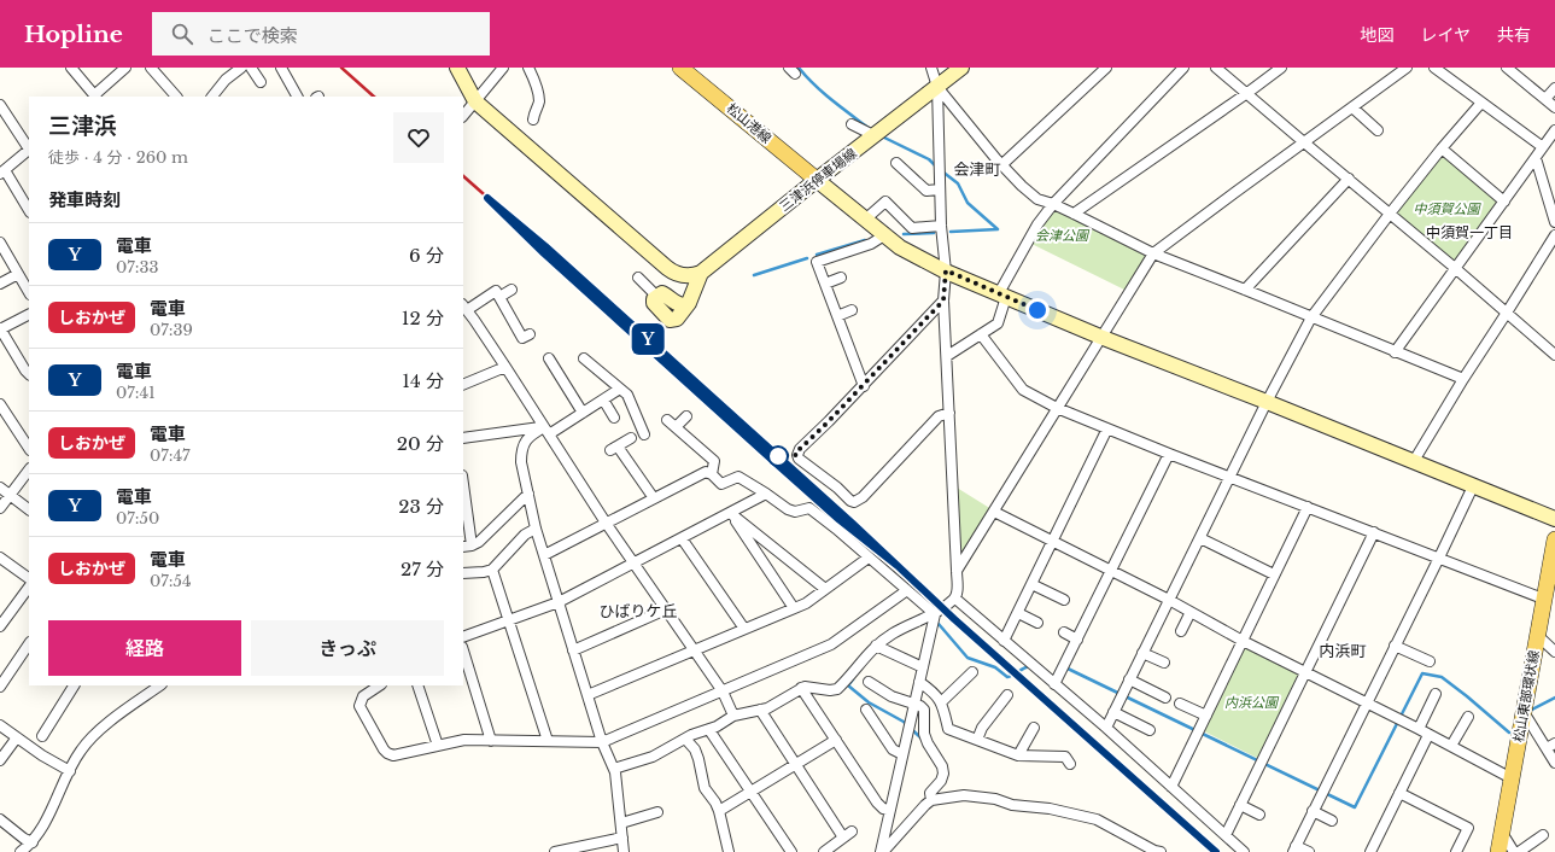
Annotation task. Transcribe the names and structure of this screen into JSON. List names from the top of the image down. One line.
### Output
{"streets":{"main road":["松山港線","松山東部環状線"],"street":["三津浜停車場線"]},"crossings":[["松山港線","三津浜停車場線"]],"districts":["会津町","中須賀一丁目","ひばりケ丘","内浜町"],"parks":["中須賀公園","会津公園","内浜公園"],"page":{"header":"Hopline","search":"ここで検索","nav":["地図","レイヤ","共有"],"on_map":"Y","heading":[["三津浜","徒歩 · 4 分 · 260 m"],"発車時刻"],"list":[{"mark":"Y","name":"電車","note":"07:33","value":"6 分"},{"mark":"しおかぜ","name":"電車","note":"07:39","value":"12 分"},{"mark":"Y","name":"電車","note":"07:41","value":"14 分"},{"mark":"しおかぜ","name":"電車","note":"07:47","value":"20 分"},{"mark":"Y","name":"電車","note":"07:50","value":"23 分"},{"mark":"しおかぜ","name":"電車","note":"07:54","value":"27 分"}],"buttons":["経路","きっぷ"]}}
